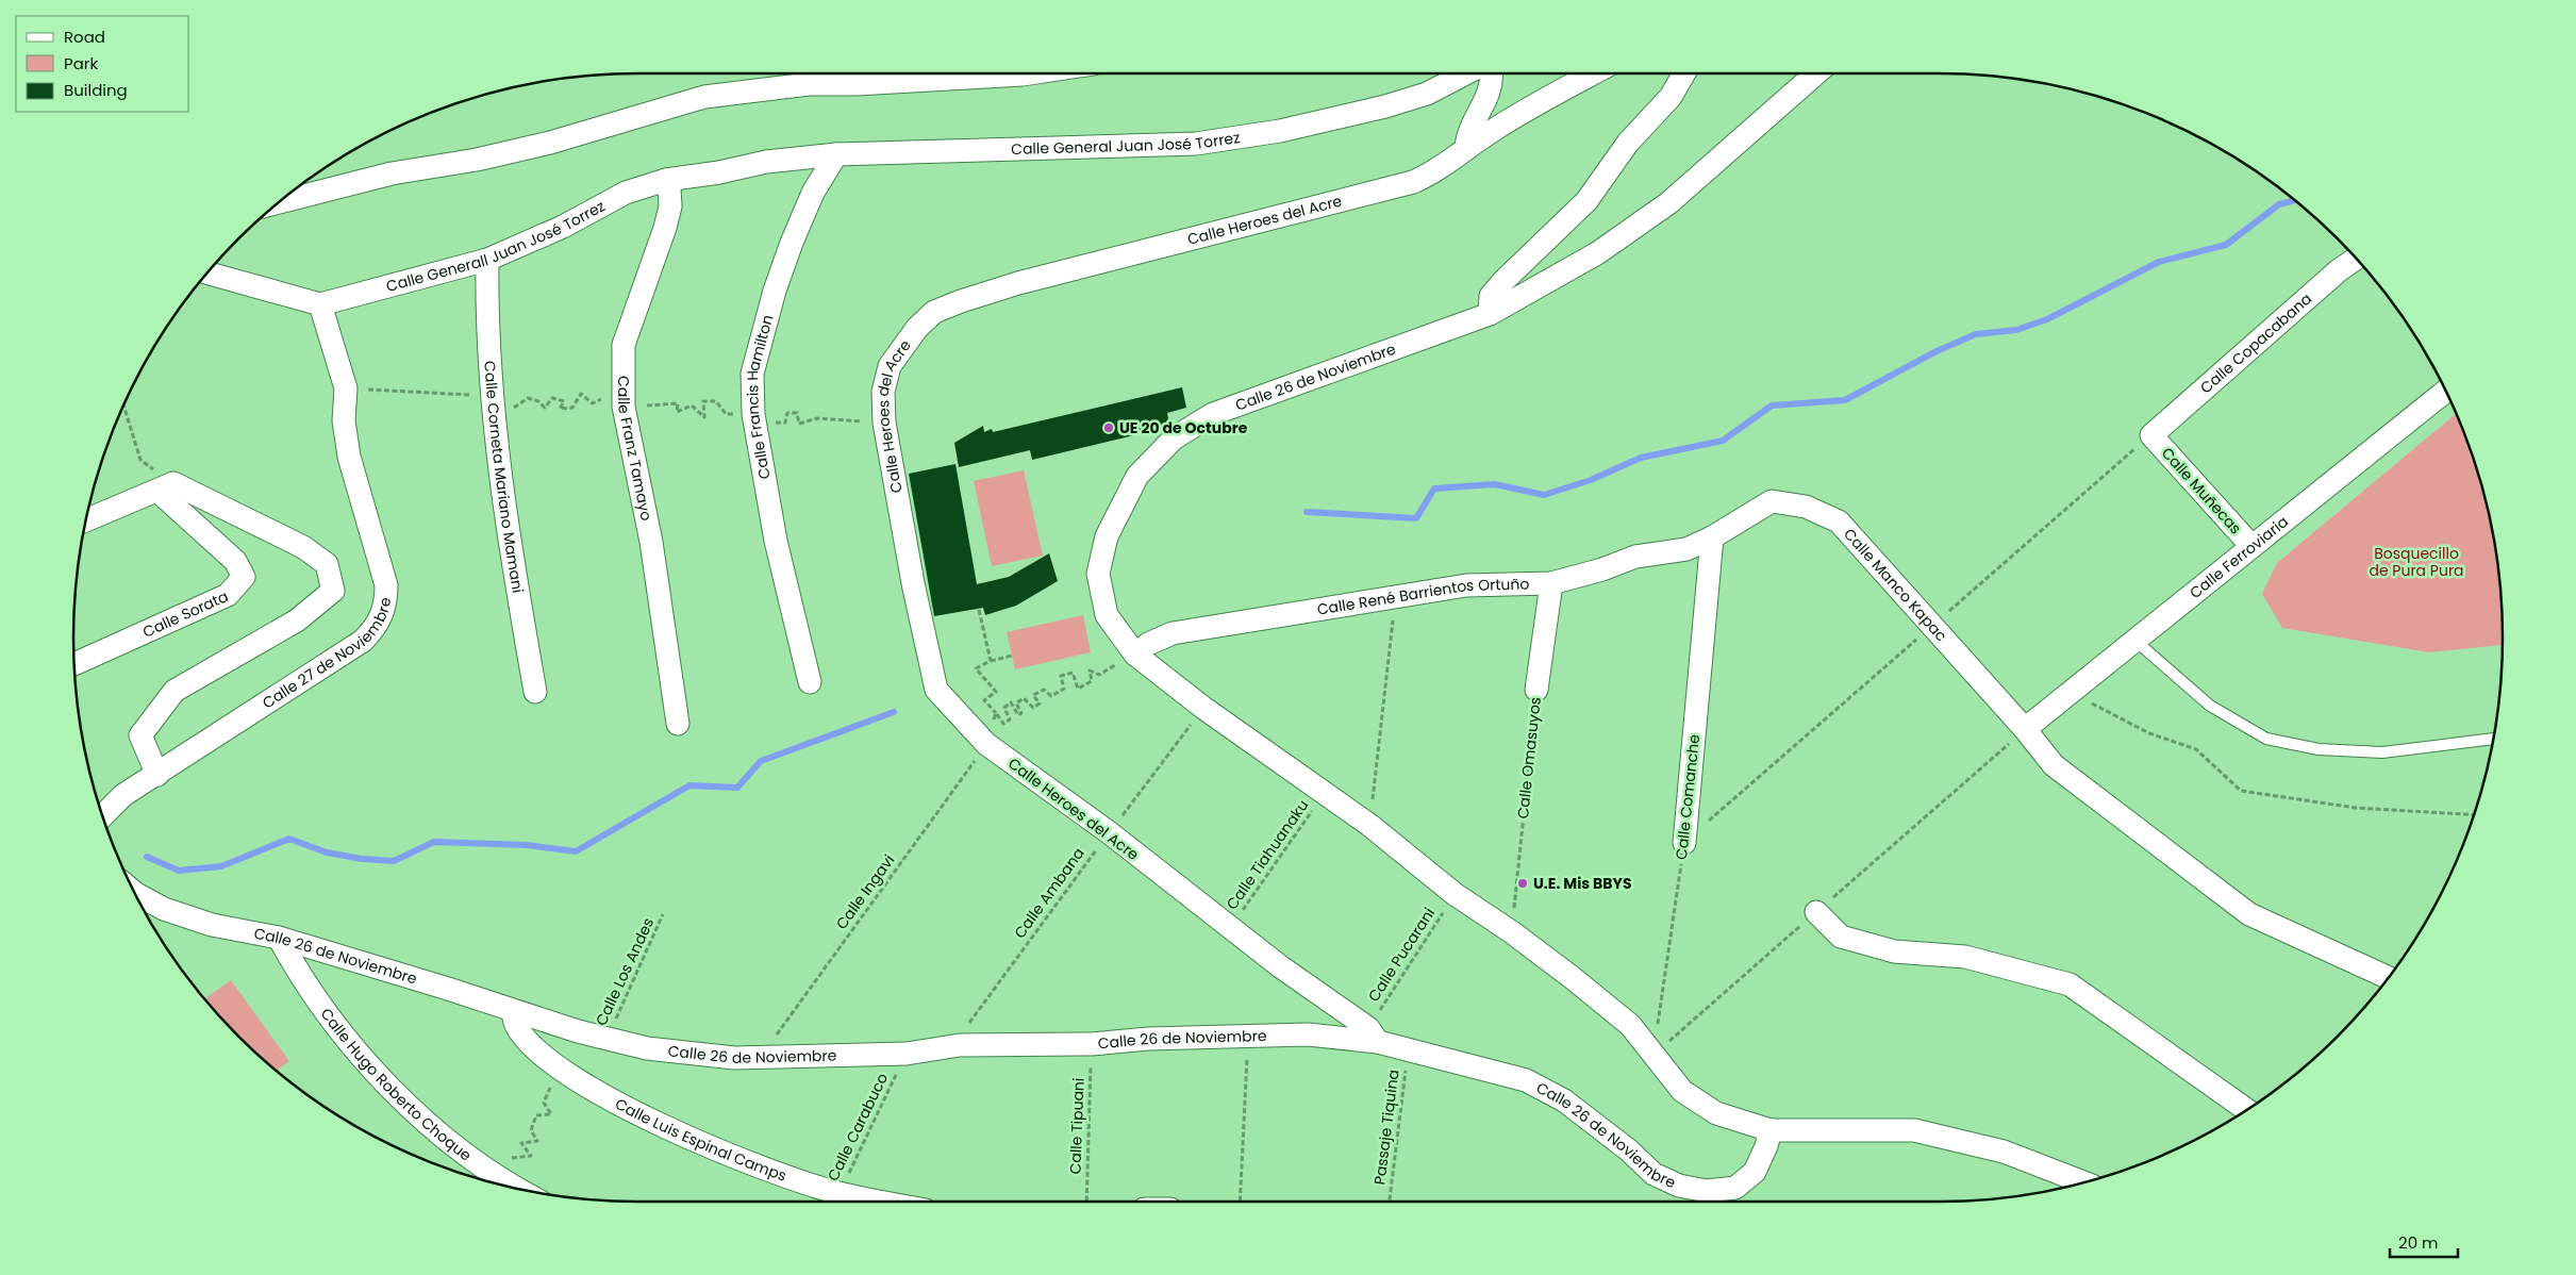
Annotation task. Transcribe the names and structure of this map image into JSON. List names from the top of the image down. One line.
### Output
{"streets":{"street":["Calle General Juan José Torrez","Calle Heroes del Acre","Calle Generall Juan José Torrez","Calle Copacabana","Calle 26 de Noviembre","Calle Francis Hamilton","Calle Franz Tamayo","Calle Corneta Mariano Mamani","Calle Muñecas","Calle Ferroviaria","Calle Manco Kapac","Calle René Barrientos Ortuño","Calle Sorata","Calle 27 de Noviembre","Calle Omasuyos","Calle Comanche","Calle Hugo Roberto Choque","Calle Luis Espinal Camps"],"path":["Calle Tiahuanaku","Calle Ingavi","Calle Ambana","Calle Pucarani","Calle Los Andes","Calle Tipuani","Calle Carabuco","Passaje Tiquina"]},"crossings":[["Calle General Juan José Torrez","Calle Heroes del Acre"],["Calle General Juan José Torrez","Calle Generall Juan José Torrez"],["Calle General Juan José Torrez","Calle Francis Hamilton"],["Calle General Juan José Torrez","Calle Franz Tamayo"],["Calle Heroes del Acre","Calle 26 de Noviembre"],["Calle Heroes del Acre","Calle Tiahuanaku"],["Calle Heroes del Acre","Calle Ingavi"],["Calle Heroes del Acre","Calle Ambana"],["Calle Heroes del Acre","Calle Pucarani"],["Calle Generall Juan José Torrez","Calle Franz Tamayo"],["Calle Generall Juan José Torrez","Calle Corneta Mariano Mamani"],["Calle Generall Juan José Torrez","Calle 27 de Noviembre"],["Calle Copacabana","Calle Muñecas"],["Calle 26 de Noviembre","Calle René Barrientos Ortuño"],["Calle 26 de Noviembre","Calle Omasuyos"],["Calle 26 de Noviembre","Calle Comanche"],["Calle 26 de Noviembre","Calle Tiahuanaku"],["Calle 26 de Noviembre","Calle Ingavi"],["Calle 26 de Noviembre","Calle Ambana"],["Calle 26 de Noviembre","Calle Pucarani"],["Calle 26 de Noviembre","Calle Los Andes"],["Calle 26 de Noviembre","Calle Hugo Roberto Choque"],["Calle 26 de Noviembre","Calle Tipuani"],["Calle 26 de Noviembre","Calle Carabuco"],["Calle 26 de Noviembre","Passaje Tiquina"],["Calle 26 de Noviembre","Calle Luis Espinal Camps"],["Calle Muñecas","Calle Ferroviaria"],["Calle Ferroviaria","Calle Manco Kapac"],["Calle Manco Kapac","Calle René Barrientos Ortuño"],["Calle Manco Kapac","Calle Comanche"],["Calle René Barrientos Ortuño","Calle Omasuyos"],["Calle René Barrientos Ortuño","Calle Comanche"],["Calle Carabuco","Calle Luis Espinal Camps"]],"parks":["Bosquecillo de Pura Pura"],"places":["UE 20 de Octubre","U.E. Mis BBYS"],"legend":["Road","Park","Building"],"scale_bar":"20 m"}
